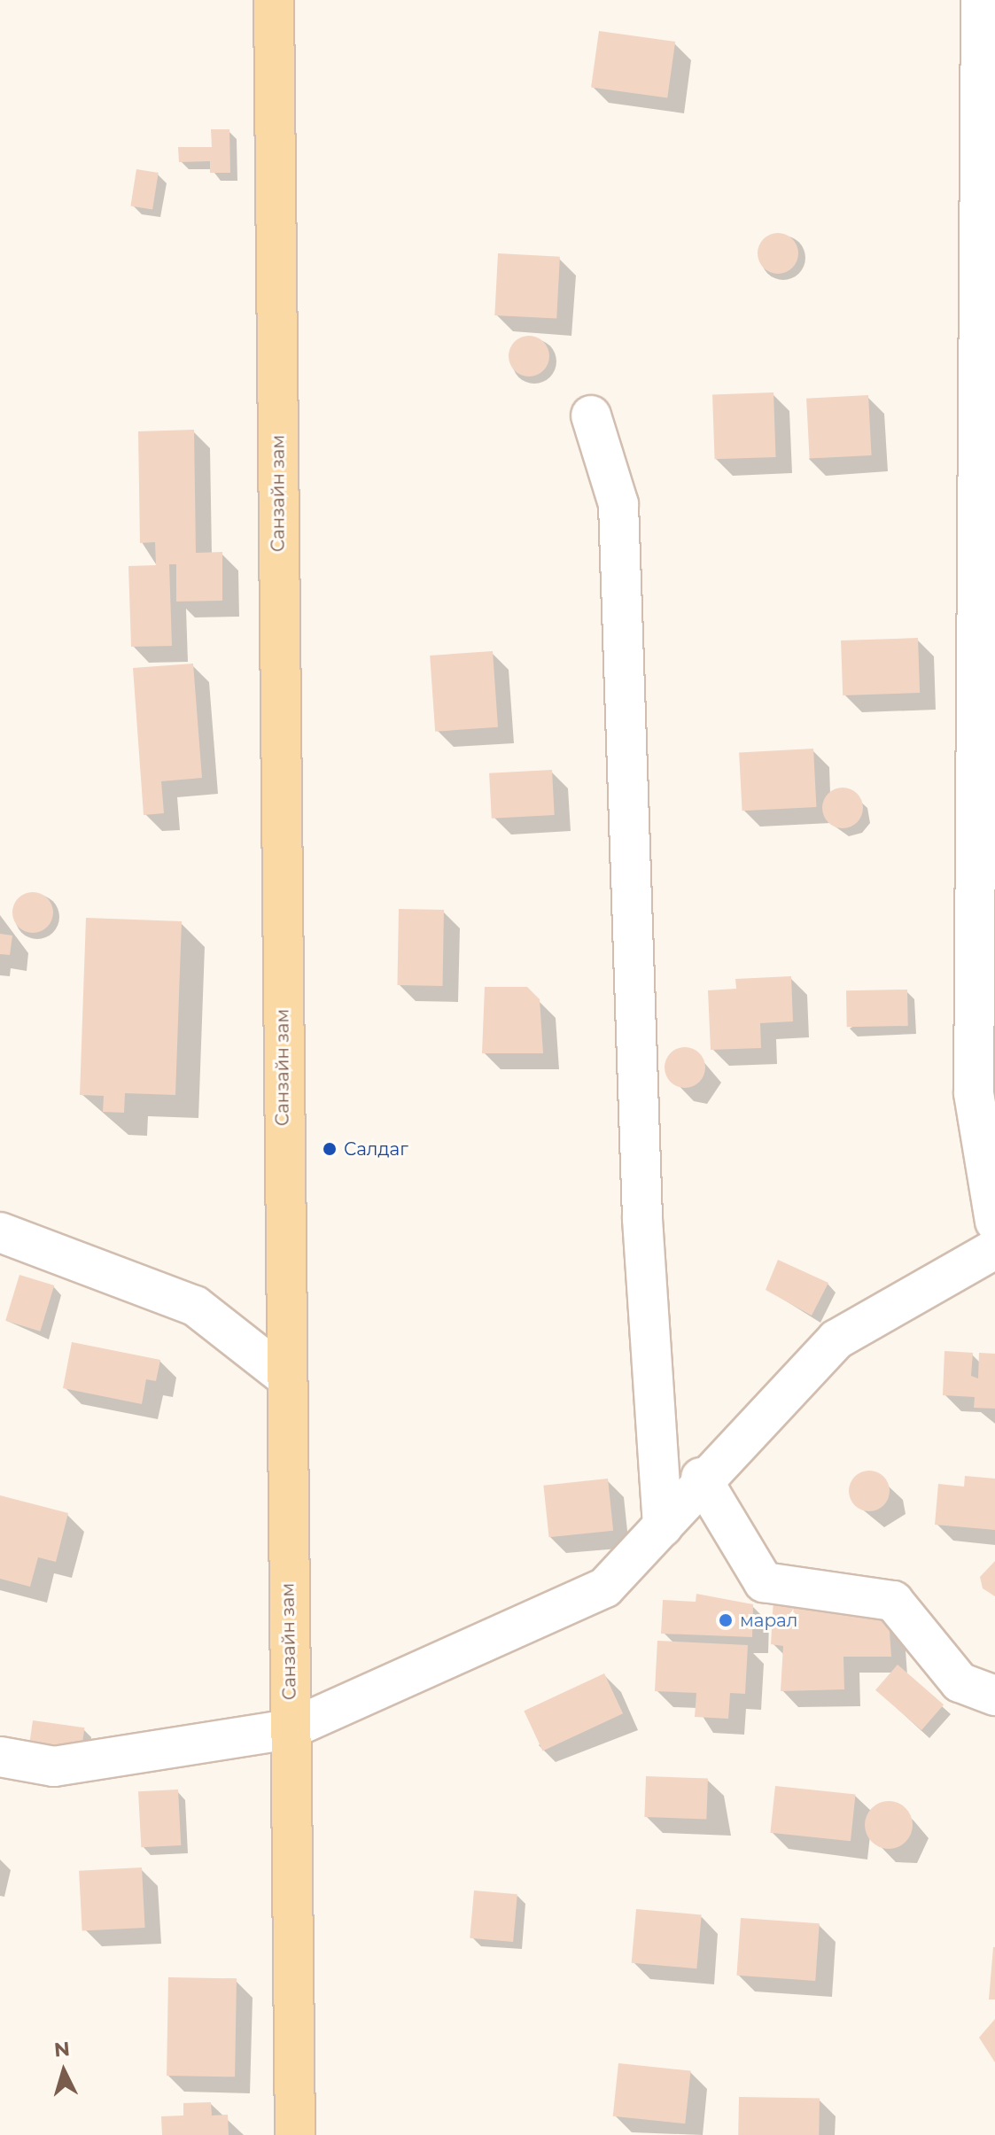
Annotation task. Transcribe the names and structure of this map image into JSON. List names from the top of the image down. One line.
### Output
{"streets":{"main road":["Санзайн зам"]},"places":["Салдаг","марал"],"north":"top"}
